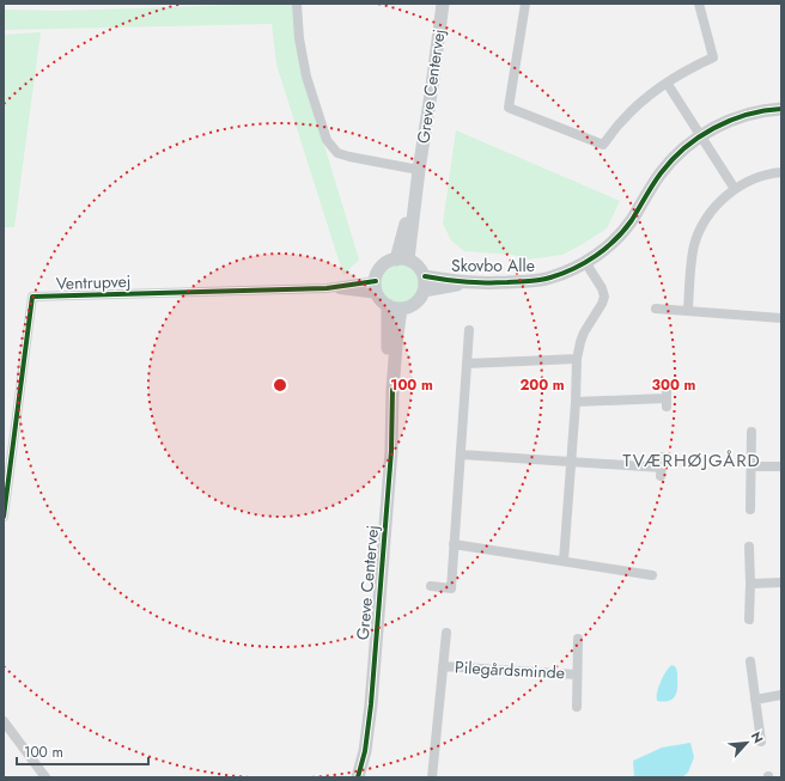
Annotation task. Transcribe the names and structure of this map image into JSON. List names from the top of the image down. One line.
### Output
{"streets":{"street":["Greve Centervej","Skovbo Alle","Ventrupvej","Pilegårdsminde"]},"crossings":[["Greve Centervej","Skovbo Alle"],["Greve Centervej","Ventrupvej"],["Skovbo Alle","Ventrupvej"]],"districts":["TVÆRHØJGÅRD"],"scale_bar":"100 m","north":"top right","rings":["100 m","200 m","300 m"]}
